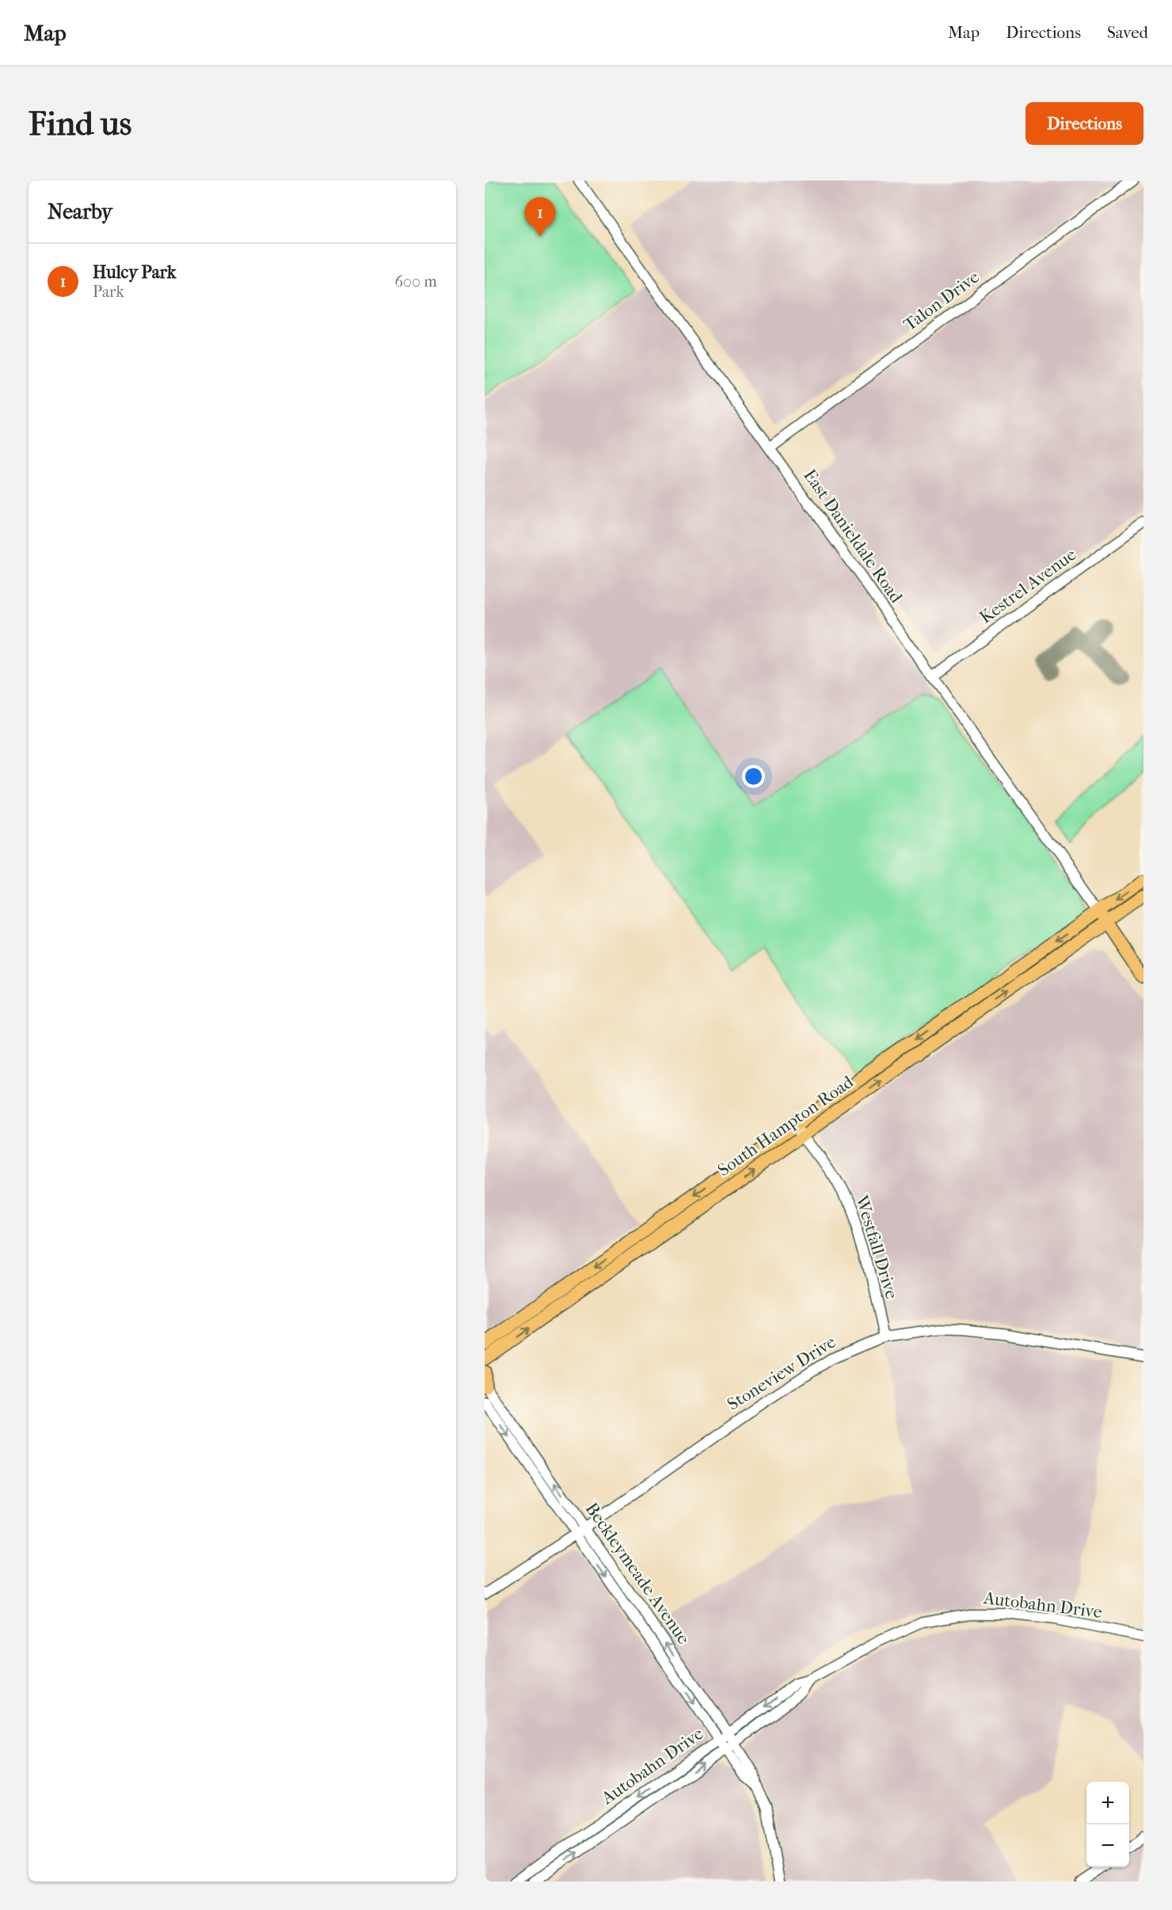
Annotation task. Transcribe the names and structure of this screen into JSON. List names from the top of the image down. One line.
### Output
{"streets":{"main road":["South Hampton Road"],"street":["Talon Drive","East Danieldale Road","Kestrel Avenue","Westfall Drive","Stoneview Drive","Beckleymeade Avenue","Autobahn Drive"]},"crossings":[["Talon Drive","East Danieldale Road"],["East Danieldale Road","Kestrel Avenue"],["East Danieldale Road","South Hampton Road"],["South Hampton Road","Westfall Drive"],["Westfall Drive","Stoneview Drive"],["Stoneview Drive","Beckleymeade Avenue"],["Beckleymeade Avenue","Autobahn Drive"]],"page":{"header":"Map","nav":["Map","Directions","Saved"],"buttons":"Directions","title":"Find us","heading":"Nearby","pins":"1","list":[{"mark":"1","name":"Hulcy Park","note":"Park","value":"600 m"}],"map_buttons":["+","−"]}}
